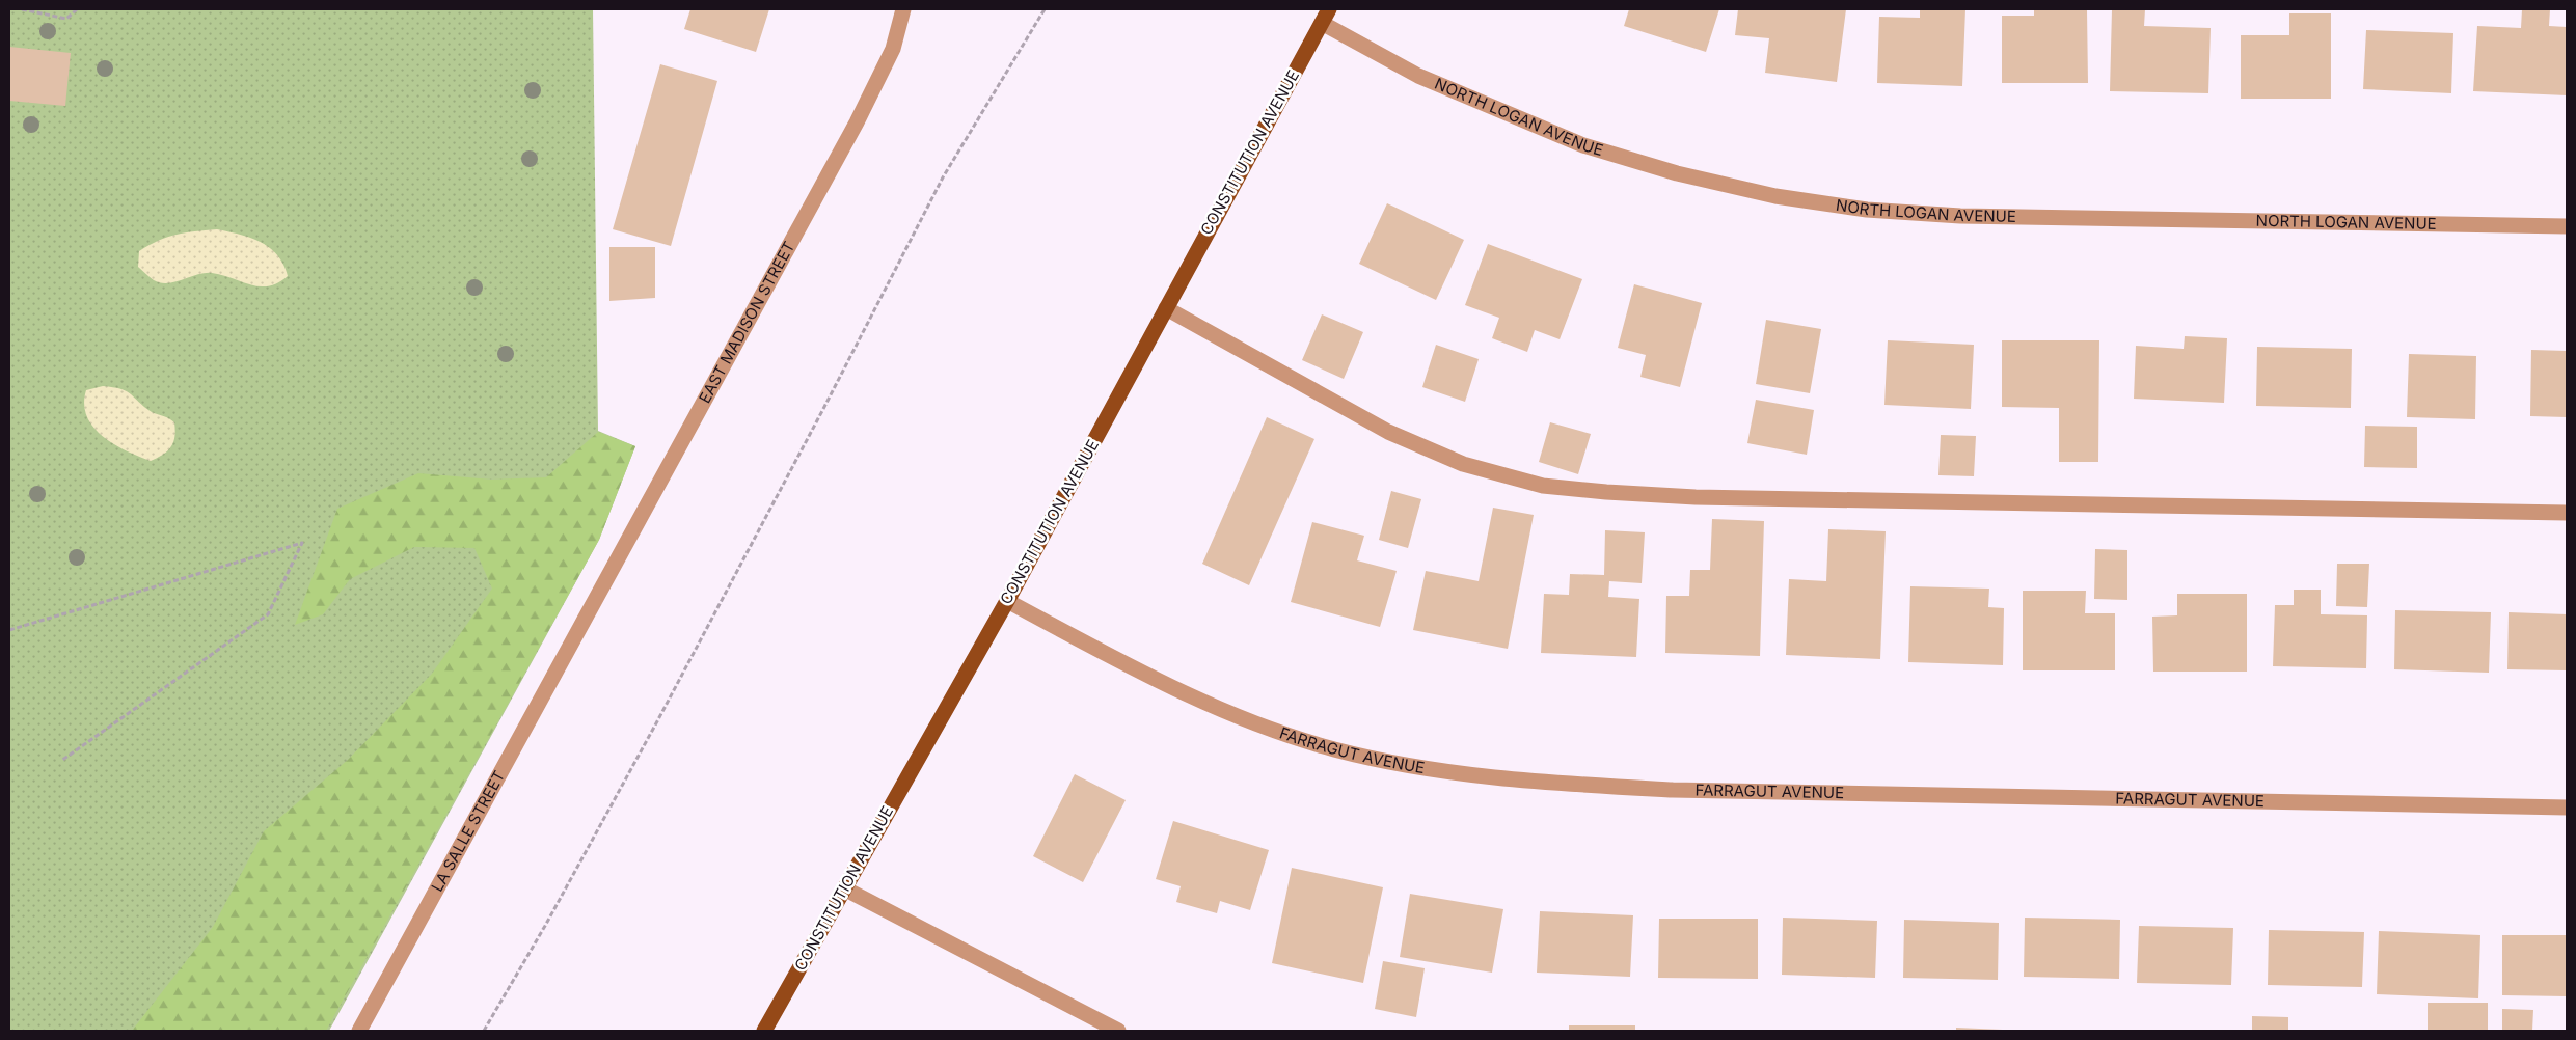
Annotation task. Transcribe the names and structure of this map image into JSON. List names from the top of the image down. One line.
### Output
{"streets":{"main road":["CONSTITUTION AVENUE"],"street":["NORTH LOGAN AVENUE","EAST MADISON STREET","FARRAGUT AVENUE","LA SALLE STREET"]},"crossings":[["NORTH LOGAN AVENUE","CONSTITUTION AVENUE"],["CONSTITUTION AVENUE","FARRAGUT AVENUE"],["EAST MADISON STREET","LA SALLE STREET"]]}
